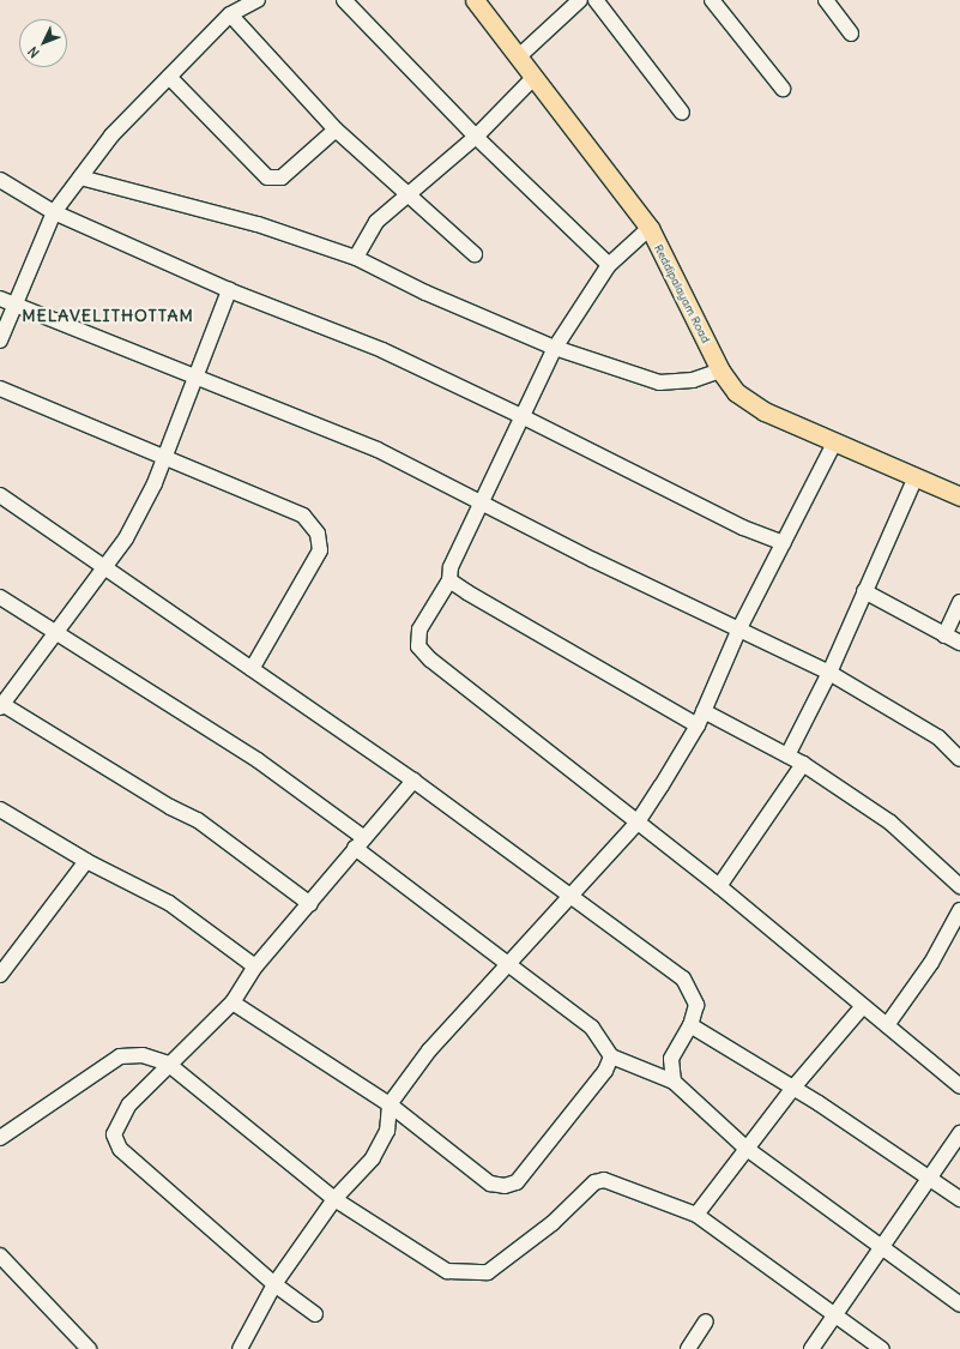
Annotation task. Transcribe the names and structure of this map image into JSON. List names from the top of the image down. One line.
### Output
{"streets":{"main road":["Reddipalayam Road"]},"districts":["MELAVELITHOTTAM"],"north":"bottom left"}
